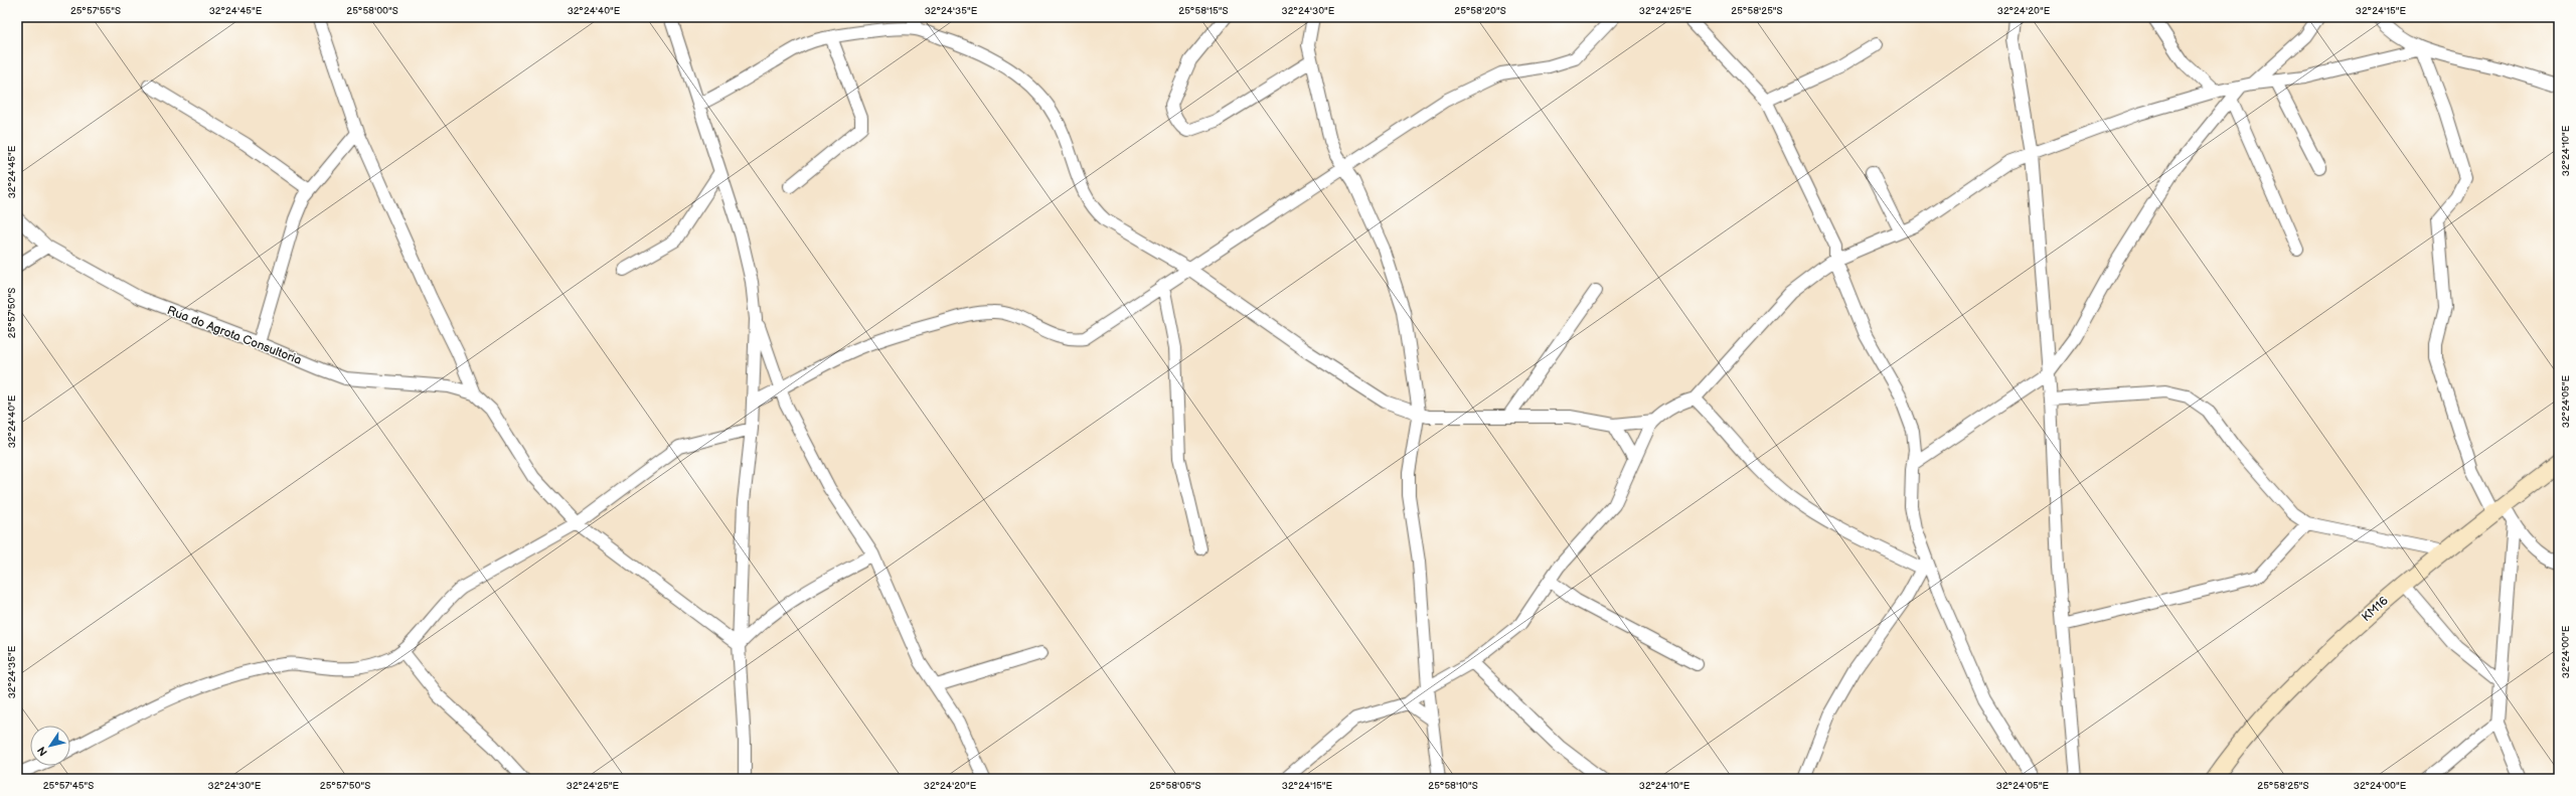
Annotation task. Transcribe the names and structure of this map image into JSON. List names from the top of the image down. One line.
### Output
{"streets":{"street":["Rua do Agrota Consultoria","KM16"]},"north":"bottom left","coordinates":["25°57'55\"S","32°24'45\"E","25°58'00\"S","32°24'40\"E","32°24'35\"E","25°58'15\"S","32°24'30\"E","25°58'20\"S","32°24'25\"E","25°58'25\"S","32°24'20\"E","32°24'15\"E","32°24'10\"E","25°57'50\"S","32°24'05\"E","32°24'00\"E","25°57'45\"S","25°58'05\"S","25°58'10\"S"]}
